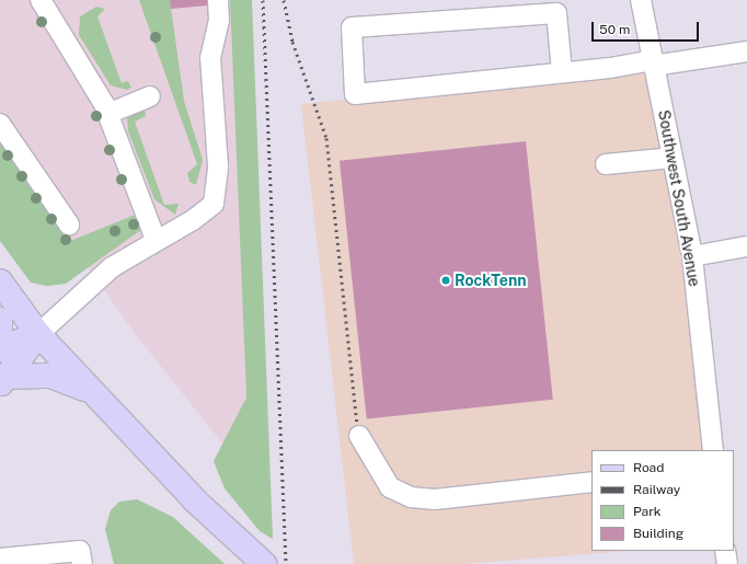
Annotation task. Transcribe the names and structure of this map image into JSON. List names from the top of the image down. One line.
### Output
{"streets":{"street":["Southwest South Avenue"]},"places":["RockTenn"],"legend":["Road","Railway","Park","Building"],"scale_bar":"50 m"}
